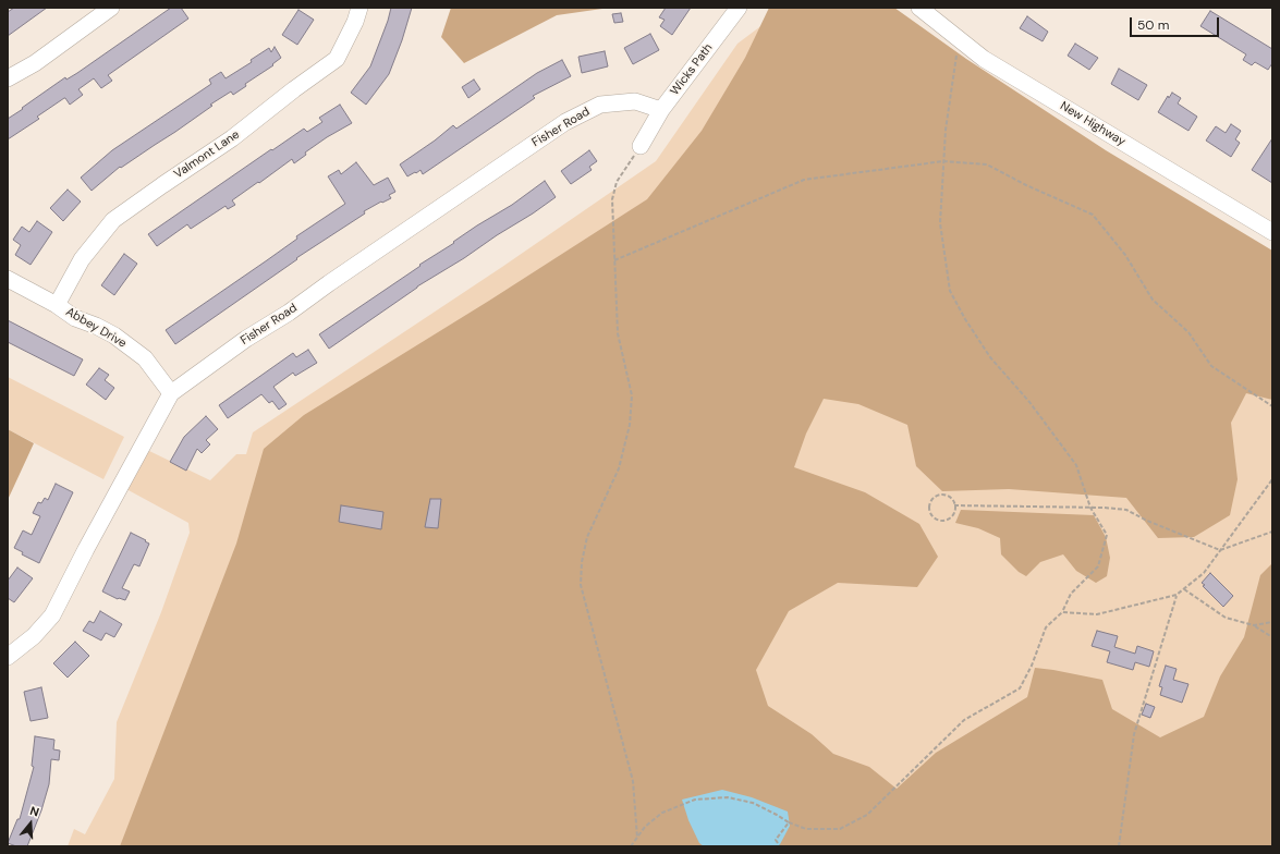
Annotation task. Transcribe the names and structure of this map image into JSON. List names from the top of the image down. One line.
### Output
{"streets":{"street":["Wicks Path","New Highway","Fisher Road","Valmont Lane","Abbey Drive"]},"crossings":[["Wicks Path","Fisher Road"],["Fisher Road","Abbey Drive"],["Valmont Lane","Abbey Drive"]],"scale_bar":"50 m","north":"top"}
